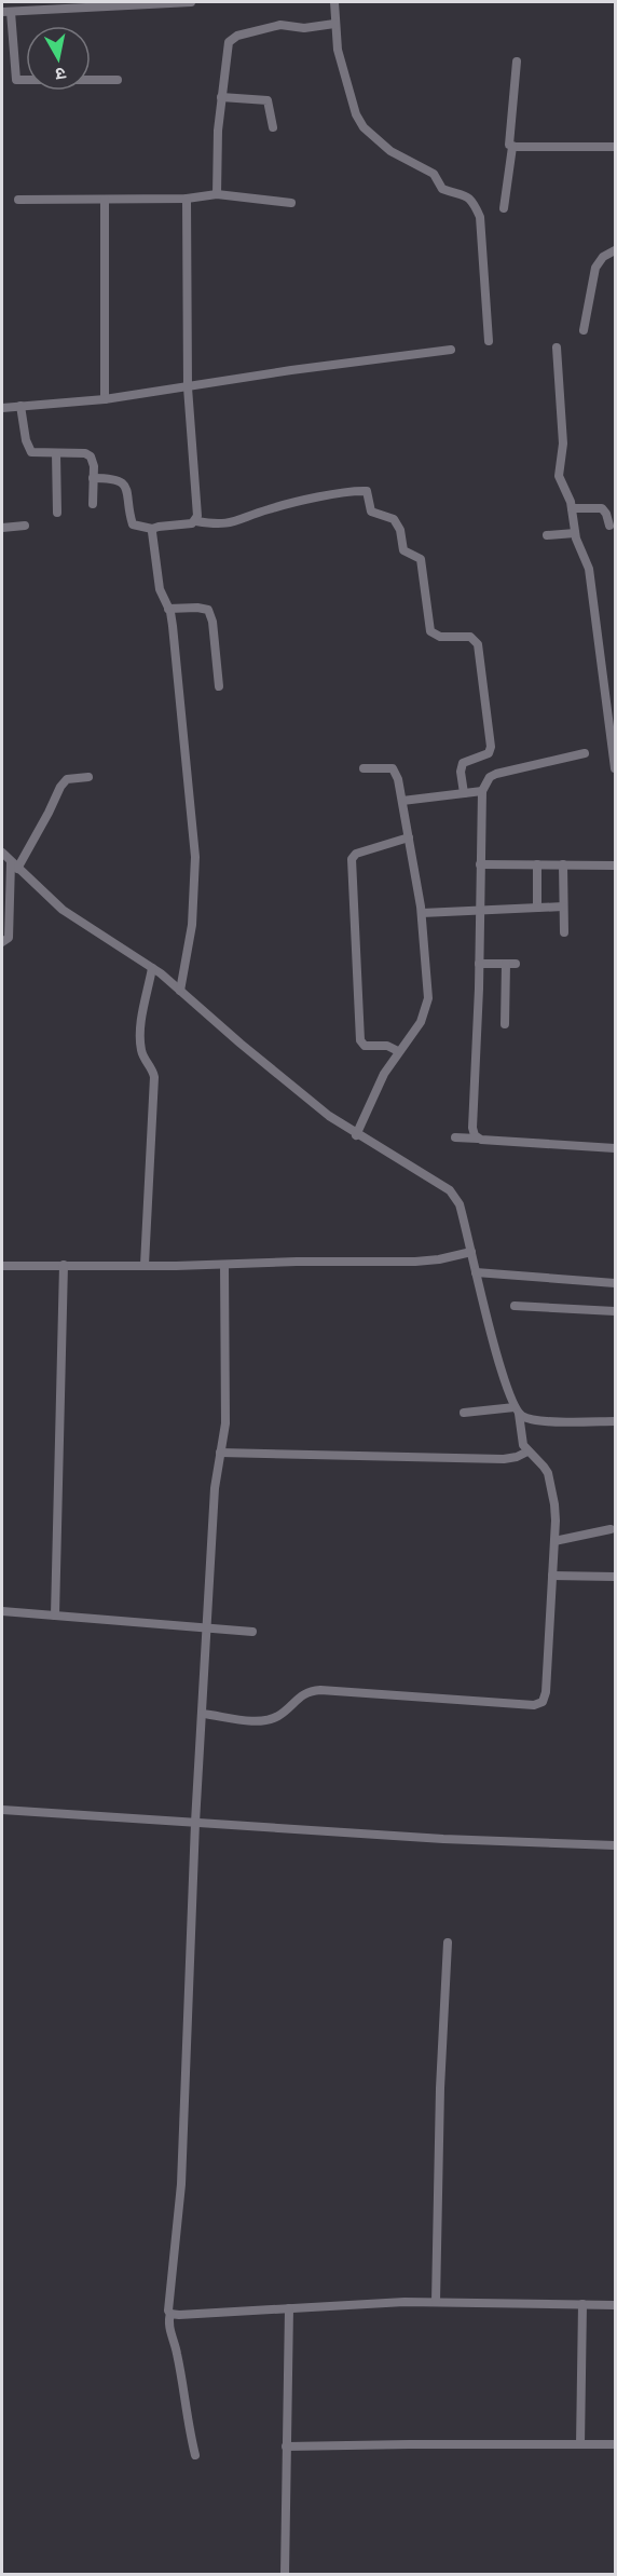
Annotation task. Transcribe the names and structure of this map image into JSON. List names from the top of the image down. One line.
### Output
{"north":"bottom"}
